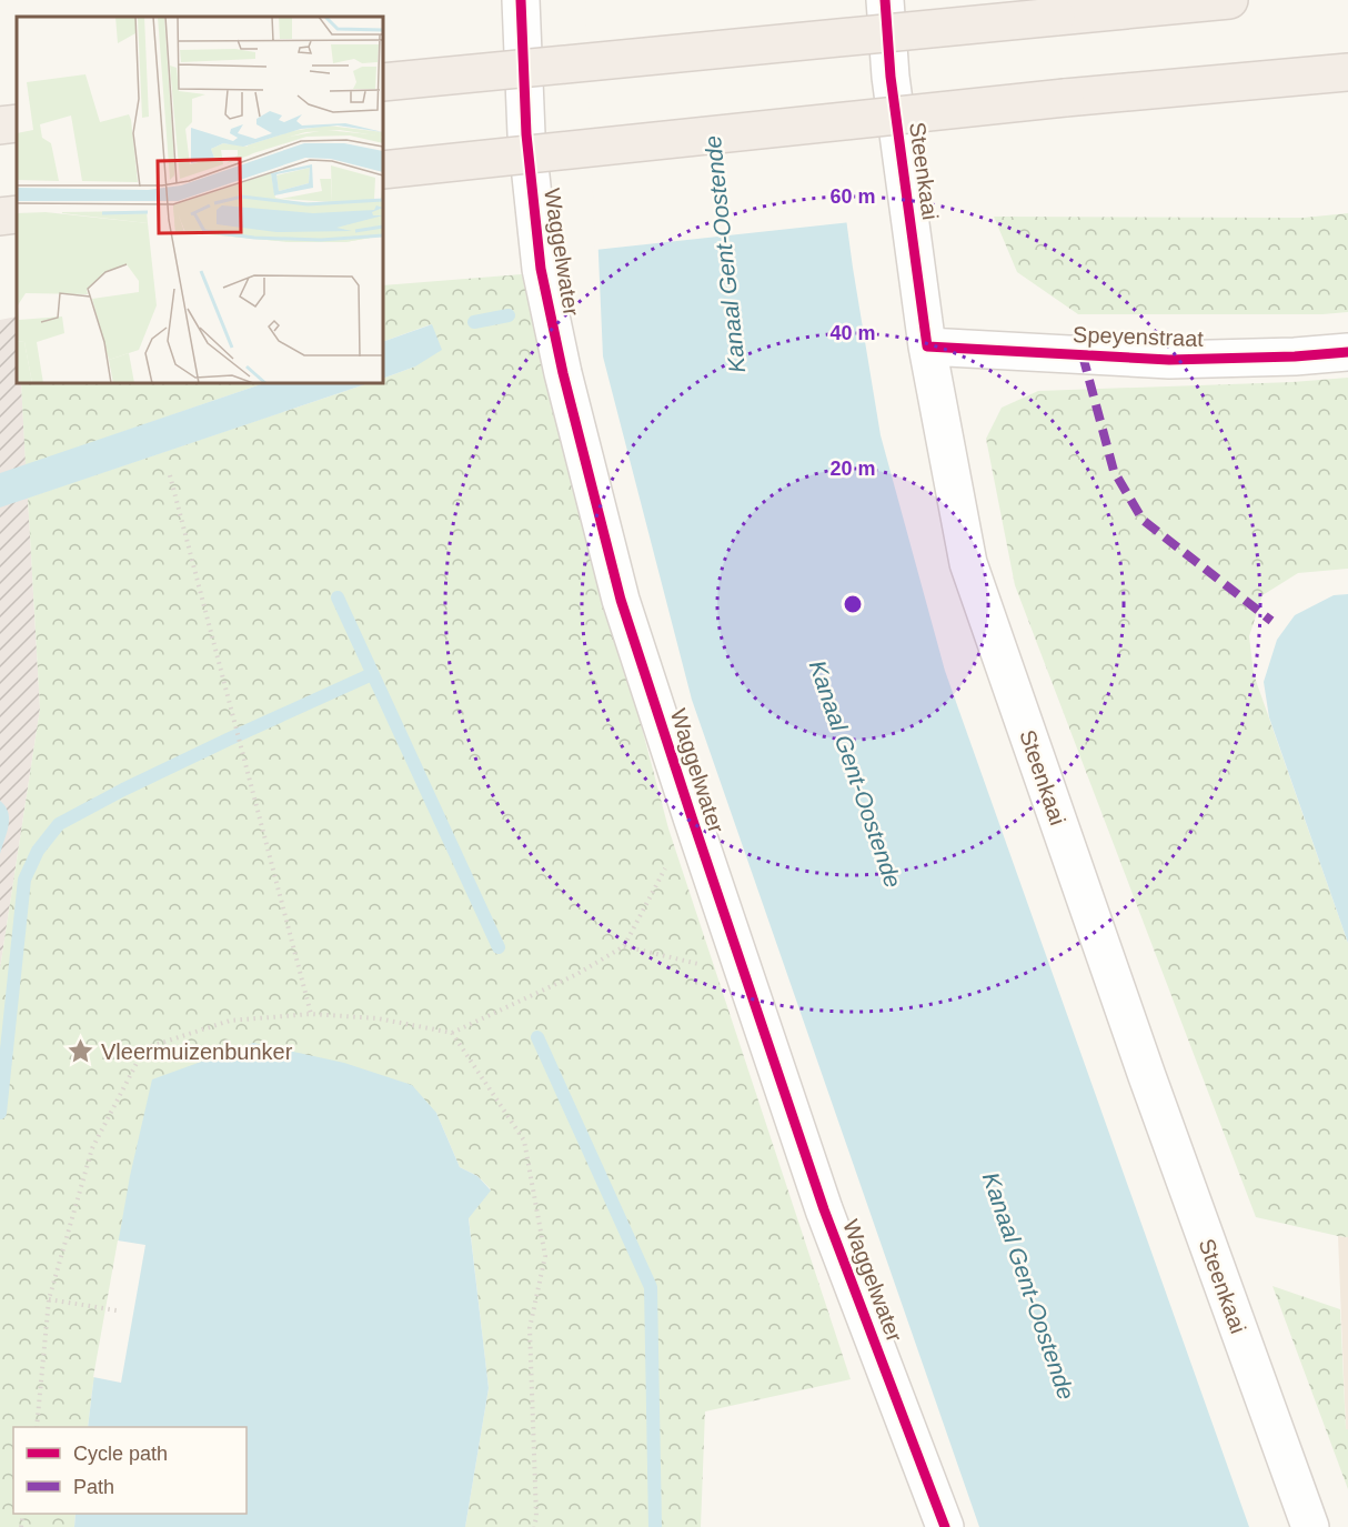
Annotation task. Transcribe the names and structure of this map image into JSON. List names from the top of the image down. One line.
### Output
{"streets":{"street":["Steenkaai","Waggelwater","Speyenstraat"]},"crossings":[["Steenkaai","Speyenstraat"]],"water":["Kanaal Gent-Oostende"],"places":{"place":["Vleermuizenbunker"]},"legend":["Cycle path","Path"],"rings":["60 m","40 m","20 m"]}
